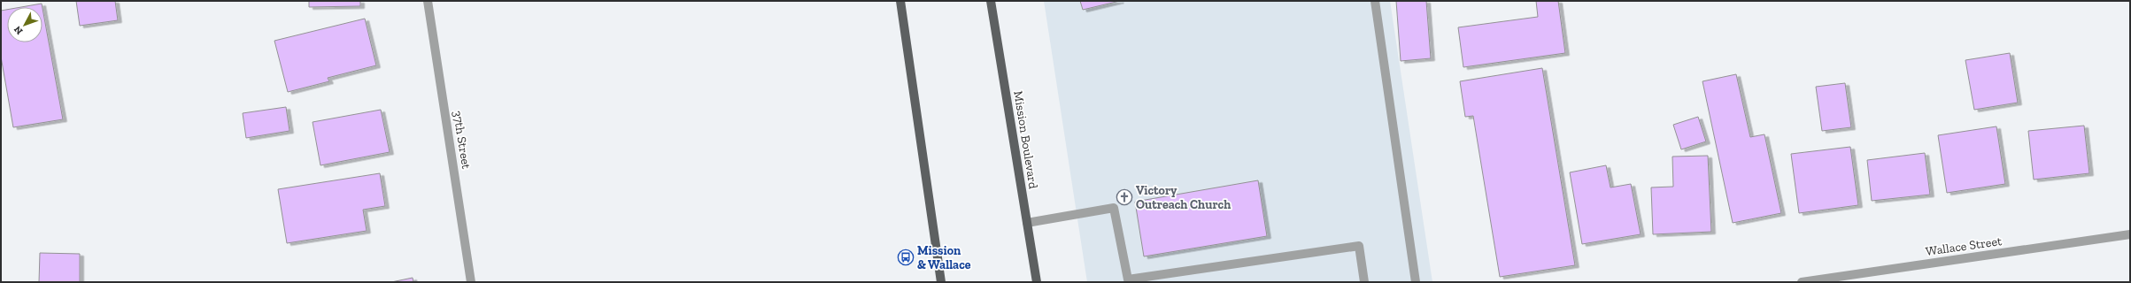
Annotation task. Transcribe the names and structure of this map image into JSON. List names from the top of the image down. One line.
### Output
{"streets":{"main road":["Mission Boulevard"],"street":["37th Street","Wallace Street"]},"places":{"church":["Victory Outreach Church"],"bus stop":["Mission & Wallace"]},"north":"bottom left"}
